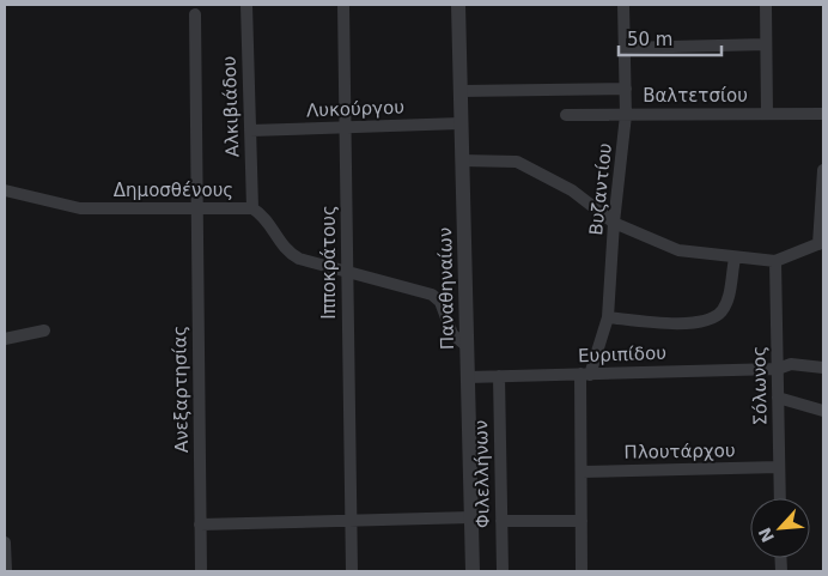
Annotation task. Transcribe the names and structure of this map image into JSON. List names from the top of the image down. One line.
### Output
{"streets":{"street":["Βαλτετσίου","Αλκιβιάδου","Λυκούργου","Βυζαντίου","Δημοσθένους","Ιπποκράτους","Παναθηναίων","Ευριπίδου","Σόλωνος","Ανεξαρτησίας","Πλουτάρχου","Φιλελλήνων"]},"crossings":[["Βαλτετσίου","Βυζαντίου"],["Αλκιβιάδου","Λυκούργου"],["Αλκιβιάδου","Δημοσθένους"],["Λυκούργου","Ιπποκράτους"],["Λυκούργου","Παναθηναίων"],["Βυζαντίου","Ευριπίδου"],["Βυζαντίου","Πλουτάρχου"],["Δημοσθένους","Ιπποκράτους"],["Δημοσθένους","Παναθηναίων"],["Δημοσθένους","Ανεξαρτησίας"],["Παναθηναίων","Ευριπίδου"],["Ευριπίδου","Σόλωνος"],["Ευριπίδου","Φιλελλήνων"],["Σόλωνος","Πλουτάρχου"]],"scale_bar":"50 m","north":"bottom left"}
